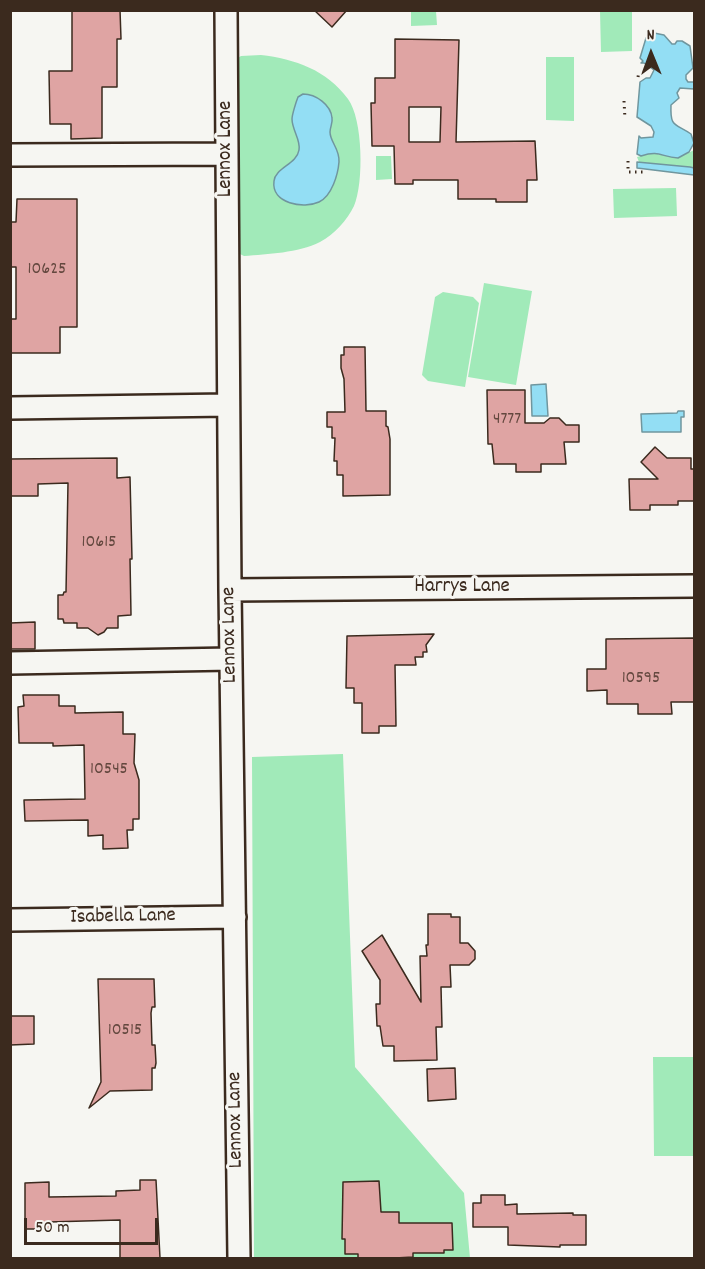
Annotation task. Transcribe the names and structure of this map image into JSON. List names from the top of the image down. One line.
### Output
{"streets":{"street":["Lennox Lane","Harrys Lane","Isabella Lane"]},"crossings":[["Lennox Lane","Harrys Lane"],["Lennox Lane","Isabella Lane"]],"house_numbers":["10625","4777","10615","10595","10545","10515"],"scale_bar":"50 m","north":"top"}
